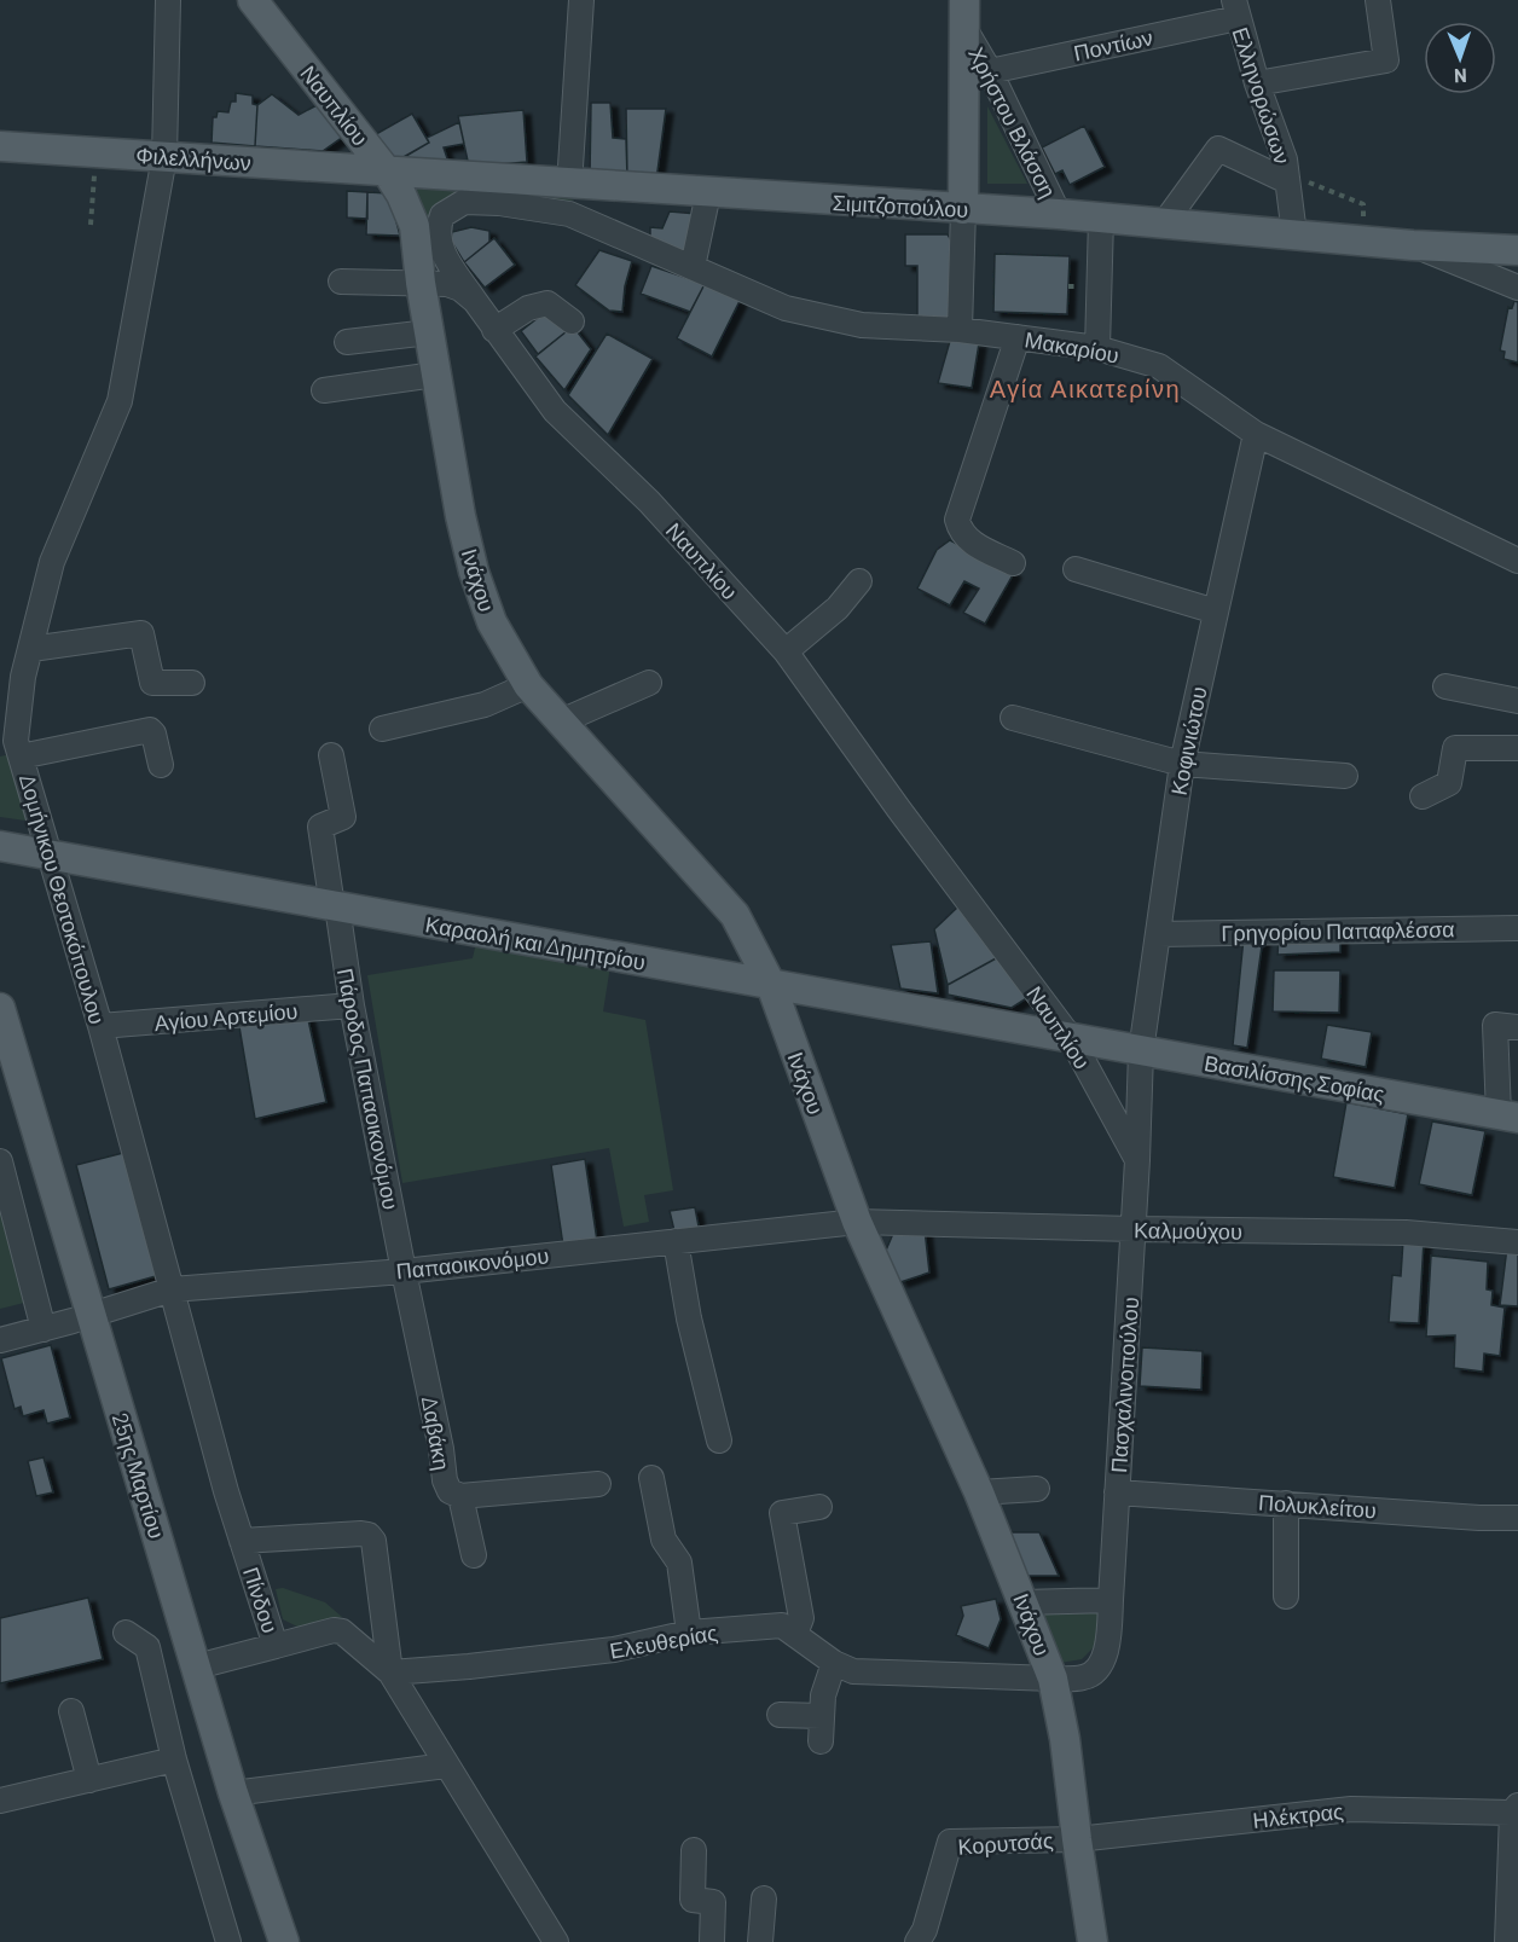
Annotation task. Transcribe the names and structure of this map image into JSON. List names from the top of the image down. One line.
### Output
{"streets":{"main road":["Ναυπλίου","Χρήστου Βλάσση","Φιλελλήνων","Σιμιτζοπούλου","Ινάχου","Καραολή και Δημητρίου","Βασιλίσσης Σοφίας","25ης Μαρτίου"],"street":["Ποντίων","Ελληνορώσων","Μακαρίου","Κοφινιώτου","Δομήνικου Θεοτοκόπουλου","Γρηγορίου Παπαφλέσσα","Αγίου Αρτεμίου","Πάροδος Παπαοικονόμου","Καλμούχου","Παπαοικονόμου","Πασχαλινοπούλου","Δαβάκη","Πολυκλείτου","Πίνδου","Ελευθερίας","Ηλέκτρας","Κορυτσάς"]},"crossings":[["Ποντίων","Ελληνορώσων"],["Ποντίων","Χρήστου Βλάσση"],["Ελληνορώσων","Σιμιτζοπούλου"],["Ναυπλίου","Φιλελλήνων"],["Ναυπλίου","Σιμιτζοπούλου"],["Ναυπλίου","Μακαρίου"],["Ναυπλίου","Ινάχου"],["Ναυπλίου","Καραολή και Δημητρίου"],["Ναυπλίου","Βασιλίσσης Σοφίας"],["Ναυπλίου","Πασχαλινοπούλου"],["Χρήστου Βλάσση","Σιμιτζοπούλου"],["Χρήστου Βλάσση","Μακαρίου"],["Φιλελλήνων","Σιμιτζοπούλου"],["Φιλελλήνων","Δομήνικου Θεοτοκόπουλου"],["Μακαρίου","Κοφινιώτου"],["Ινάχου","Καραολή και Δημητρίου"],["Ινάχου","Καλμούχου"],["Ινάχου","Παπαοικονόμου"],["Ινάχου","Πασχαλινοπούλου"],["Ινάχου","Ελευθερίας"],["Ινάχου","Ηλέκτρας"],["Ινάχου","Κορυτσάς"],["Κοφινιώτου","Γρηγορίου Παπαφλέσσα"],["Κοφινιώτου","Βασιλίσσης Σοφίας"],["Κοφινιώτου","Πασχαλινοπούλου"],["Δομήνικου Θεοτοκόπουλου","Καραολή και Δημητρίου"],["Δομήνικου Θεοτοκόπουλου","Αγίου Αρτεμίου"],["Δομήνικου Θεοτοκόπουλου","Παπαοικονόμου"],["Δομήνικου Θεοτοκόπουλου","Πίνδου"],["Καραολή και Δημητρίου","Βασιλίσσης Σοφίας"],["Καραολή και Δημητρίου","Πάροδος Παπαοικονόμου"],["Αγίου Αρτεμίου","Πάροδος Παπαοικονόμου"],["Βασιλίσσης Σοφίας","Πασχαλινοπούλου"],["Πάροδος Παπαοικονόμου","Παπαοικονόμου"],["Πάροδος Παπαοικονόμου","Δαβάκη"],["Καλμούχου","Παπαοικονόμου"],["Καλμούχου","Πασχαλινοπούλου"],["Παπαοικονόμου","Δαβάκη"],["Παπαοικονόμου","25ης Μαρτίου"],["Παπαοικονόμου","Πίνδου"],["Πασχαλινοπούλου","Πολυκλείτου"],["Πασχαλινοπούλου","Ελευθερίας"],["Πίνδου","Ελευθερίας"],["Ηλέκτρας","Κορυτσάς"]],"districts":["Αγία Αικατερίνη"],"north":"bottom"}
